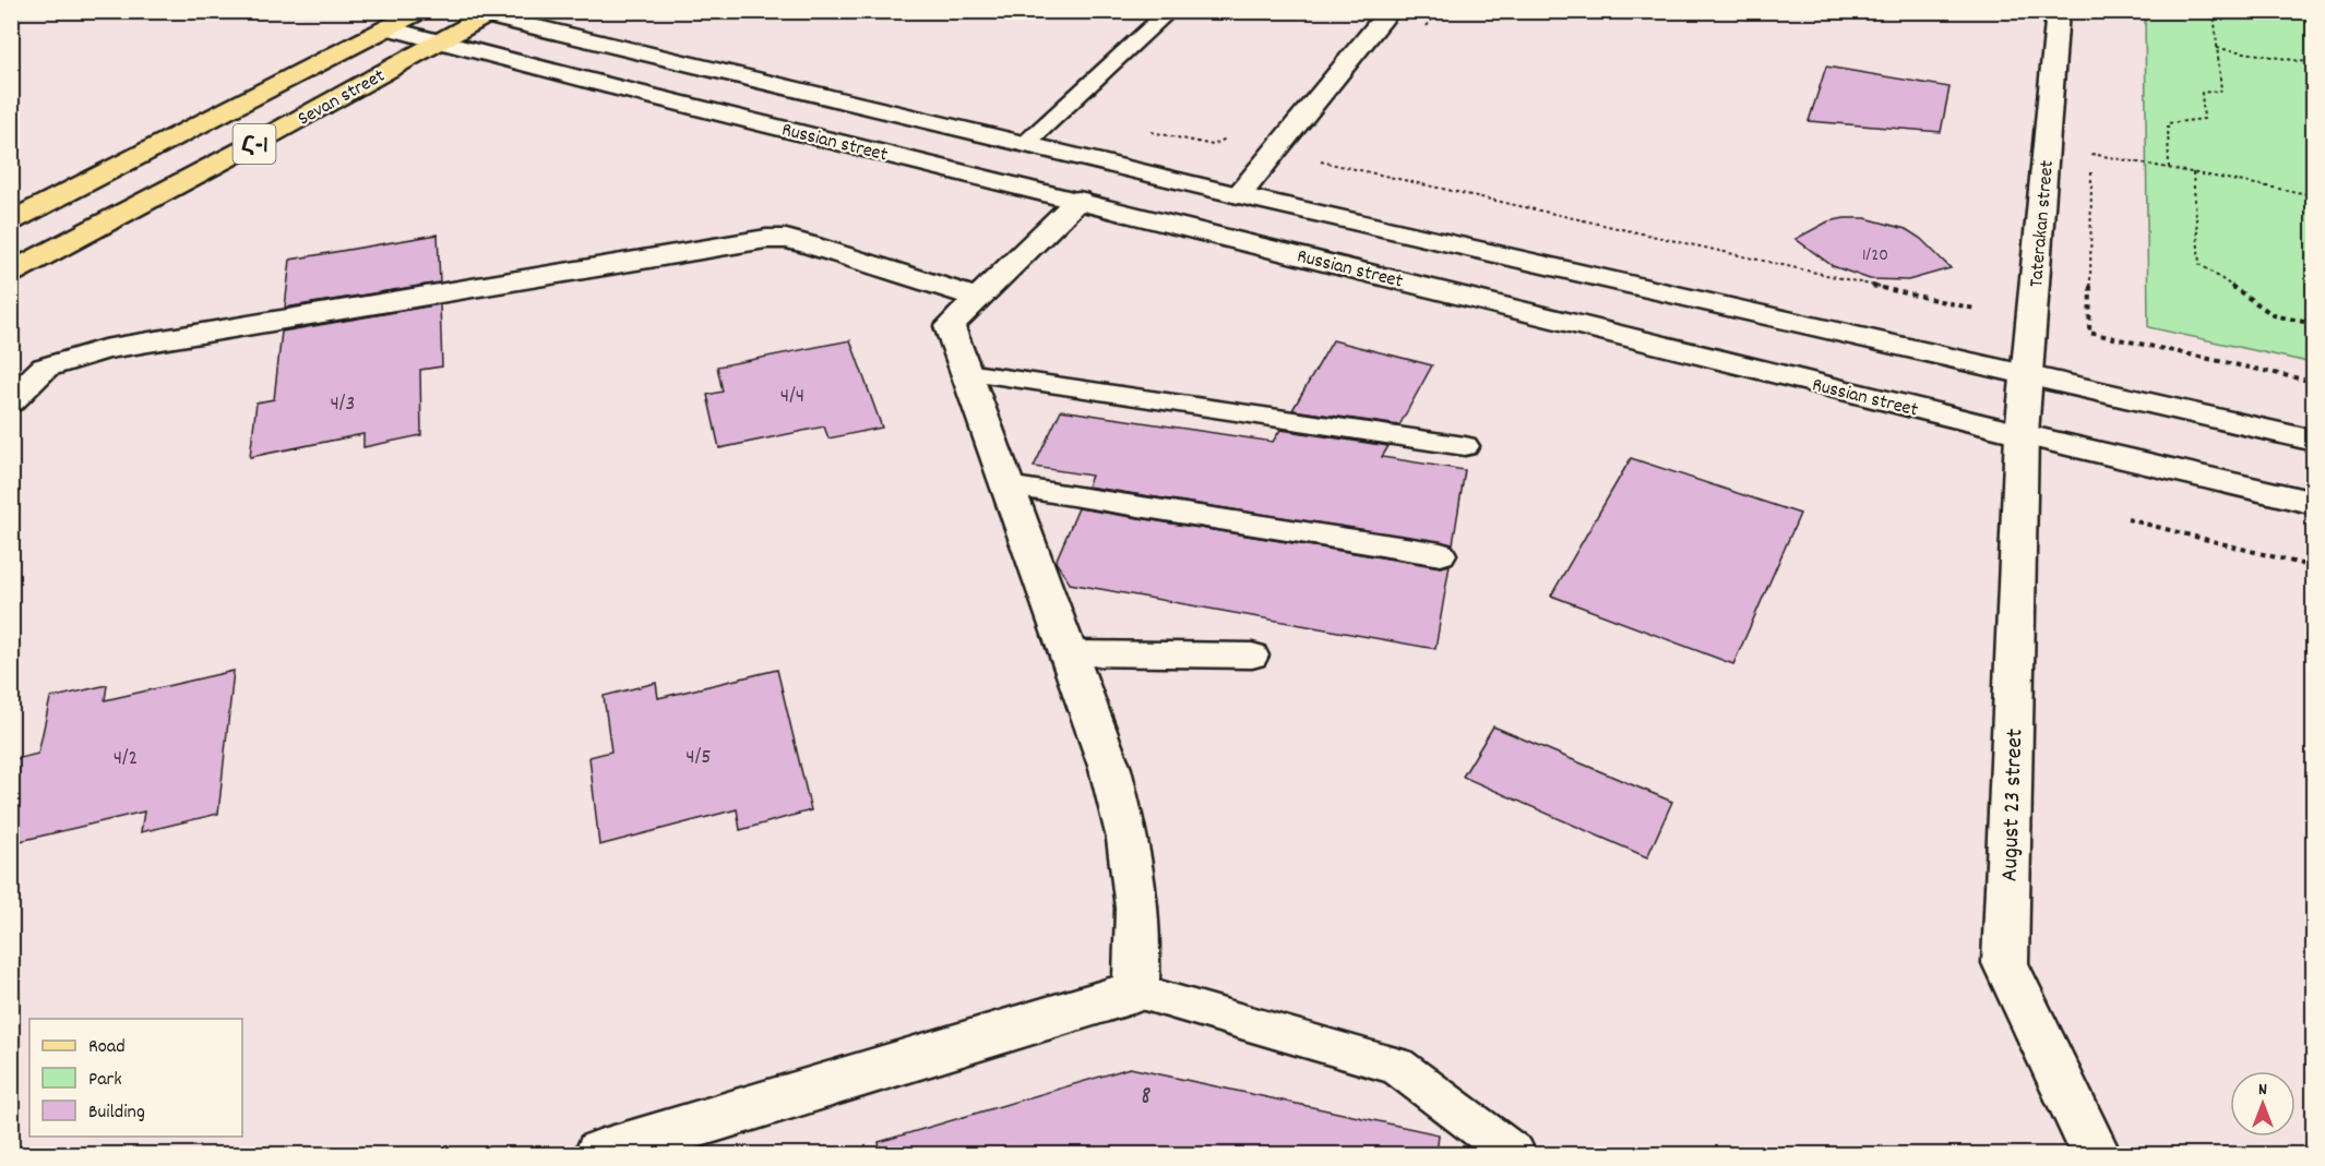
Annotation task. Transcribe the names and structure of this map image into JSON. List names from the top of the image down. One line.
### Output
{"streets":{"main road":["Sevan street","Հ-1"],"street":["Russian street","Taterakan street","August 23 street"]},"crossings":[["Sevan street","Russian street"],["Russian street","Taterakan street"],["Russian street","August 23 street"],["Taterakan street","August 23 street"]],"house_numbers":["1/20","4/4","4/3","4/5","4/2","8"],"legend":["Road","Park","Building"],"north":"top"}
